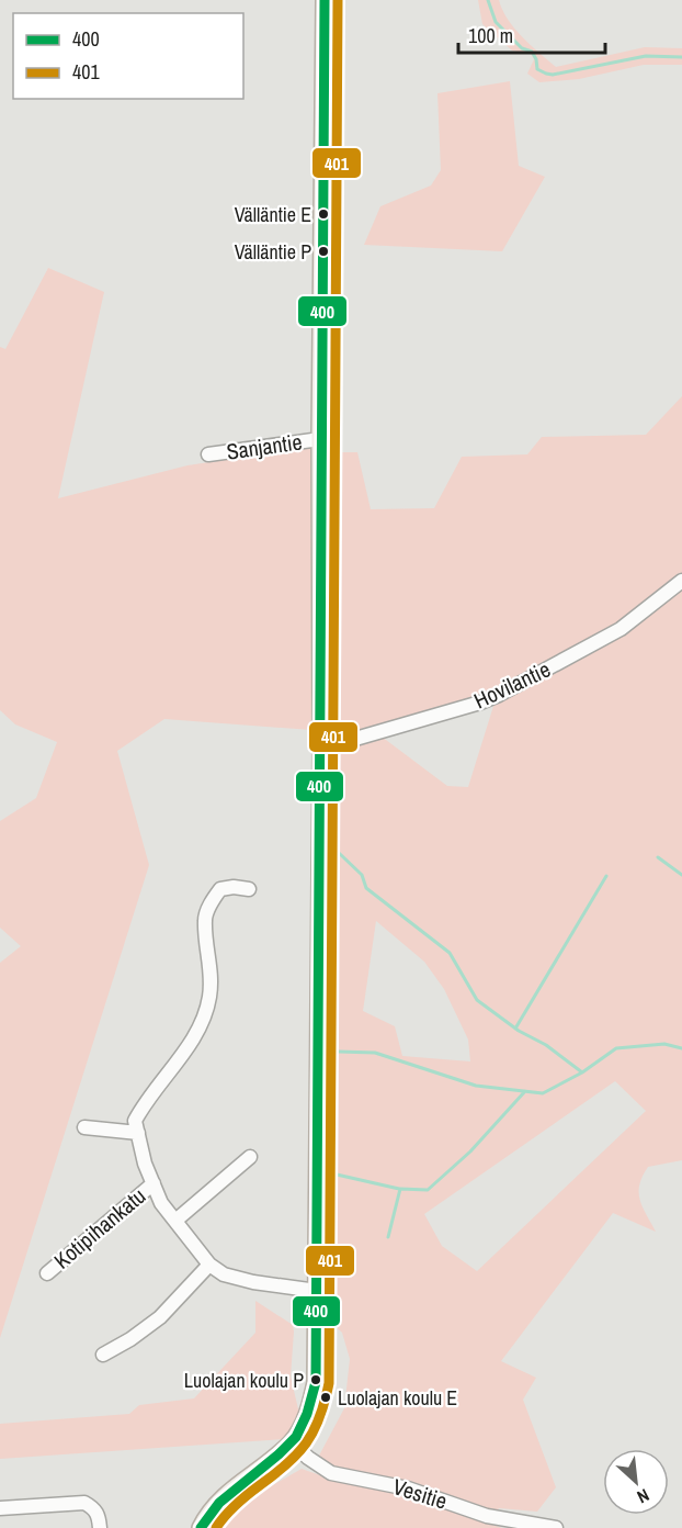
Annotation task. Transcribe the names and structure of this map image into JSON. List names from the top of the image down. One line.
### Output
{"streets":{"street":["Sanjantie","Hovilantie","Kotipihankatu","Vesitie"]},"places":["Välläntie E","Välläntie P","Luolajan koulu P","Luolajan koulu E"],"lines":["transit line 400","transit line 401"],"legend":["400","401"],"scale_bar":"100 m","north":"bottom right"}
